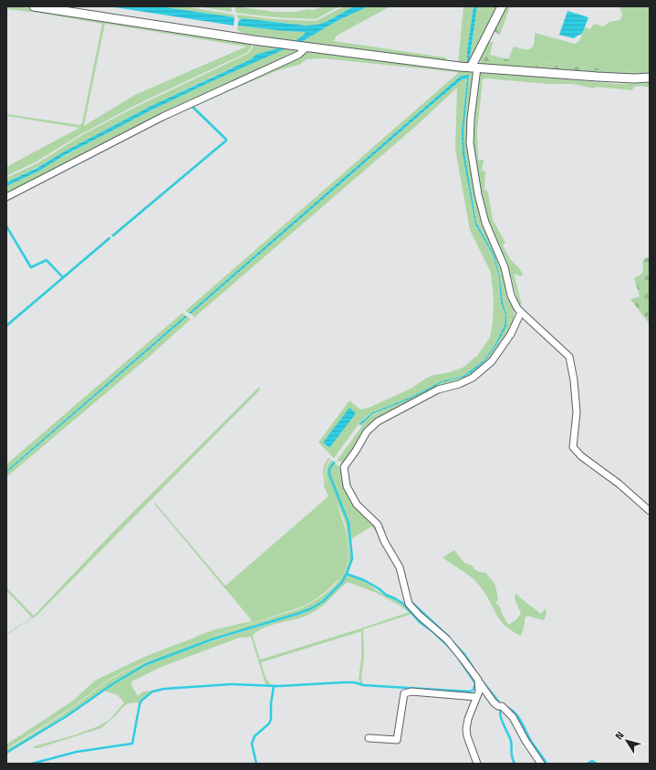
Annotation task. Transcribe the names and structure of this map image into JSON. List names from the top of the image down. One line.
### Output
{"north":"top left"}
